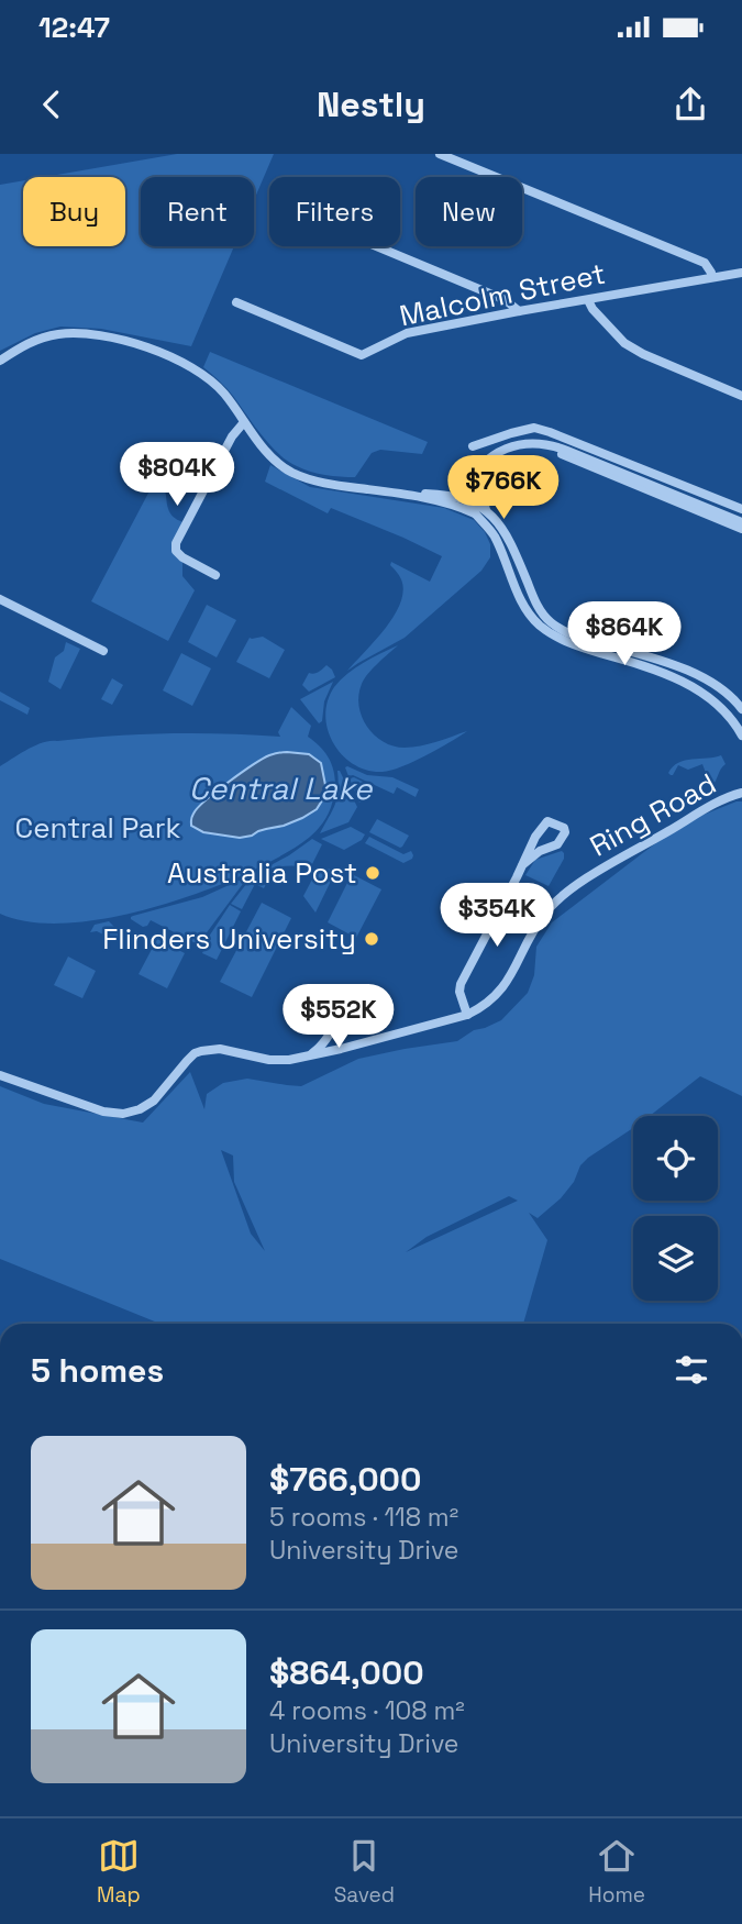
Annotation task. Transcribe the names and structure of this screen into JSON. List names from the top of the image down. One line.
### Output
{"streets":{"street":["Malcolm Street","Ring Road"]},"water":["Central Lake"],"parks":["Central Park"],"places":["Australia Post","Flinders University"],"page":{"status":"12:47","header":"Nestly","chip":["Buy","Rent","Filters","New"],"price":["$804K","$766K","$864K","$354K","$552K"],"heading":"5 homes","list":[{"name":"$766,000","note":"5 rooms · 118 m² · University Drive"},{"name":"$864,000","note":"4 rooms · 108 m² · University Drive"}],"tabs":["Map","Saved","Home"]}}
